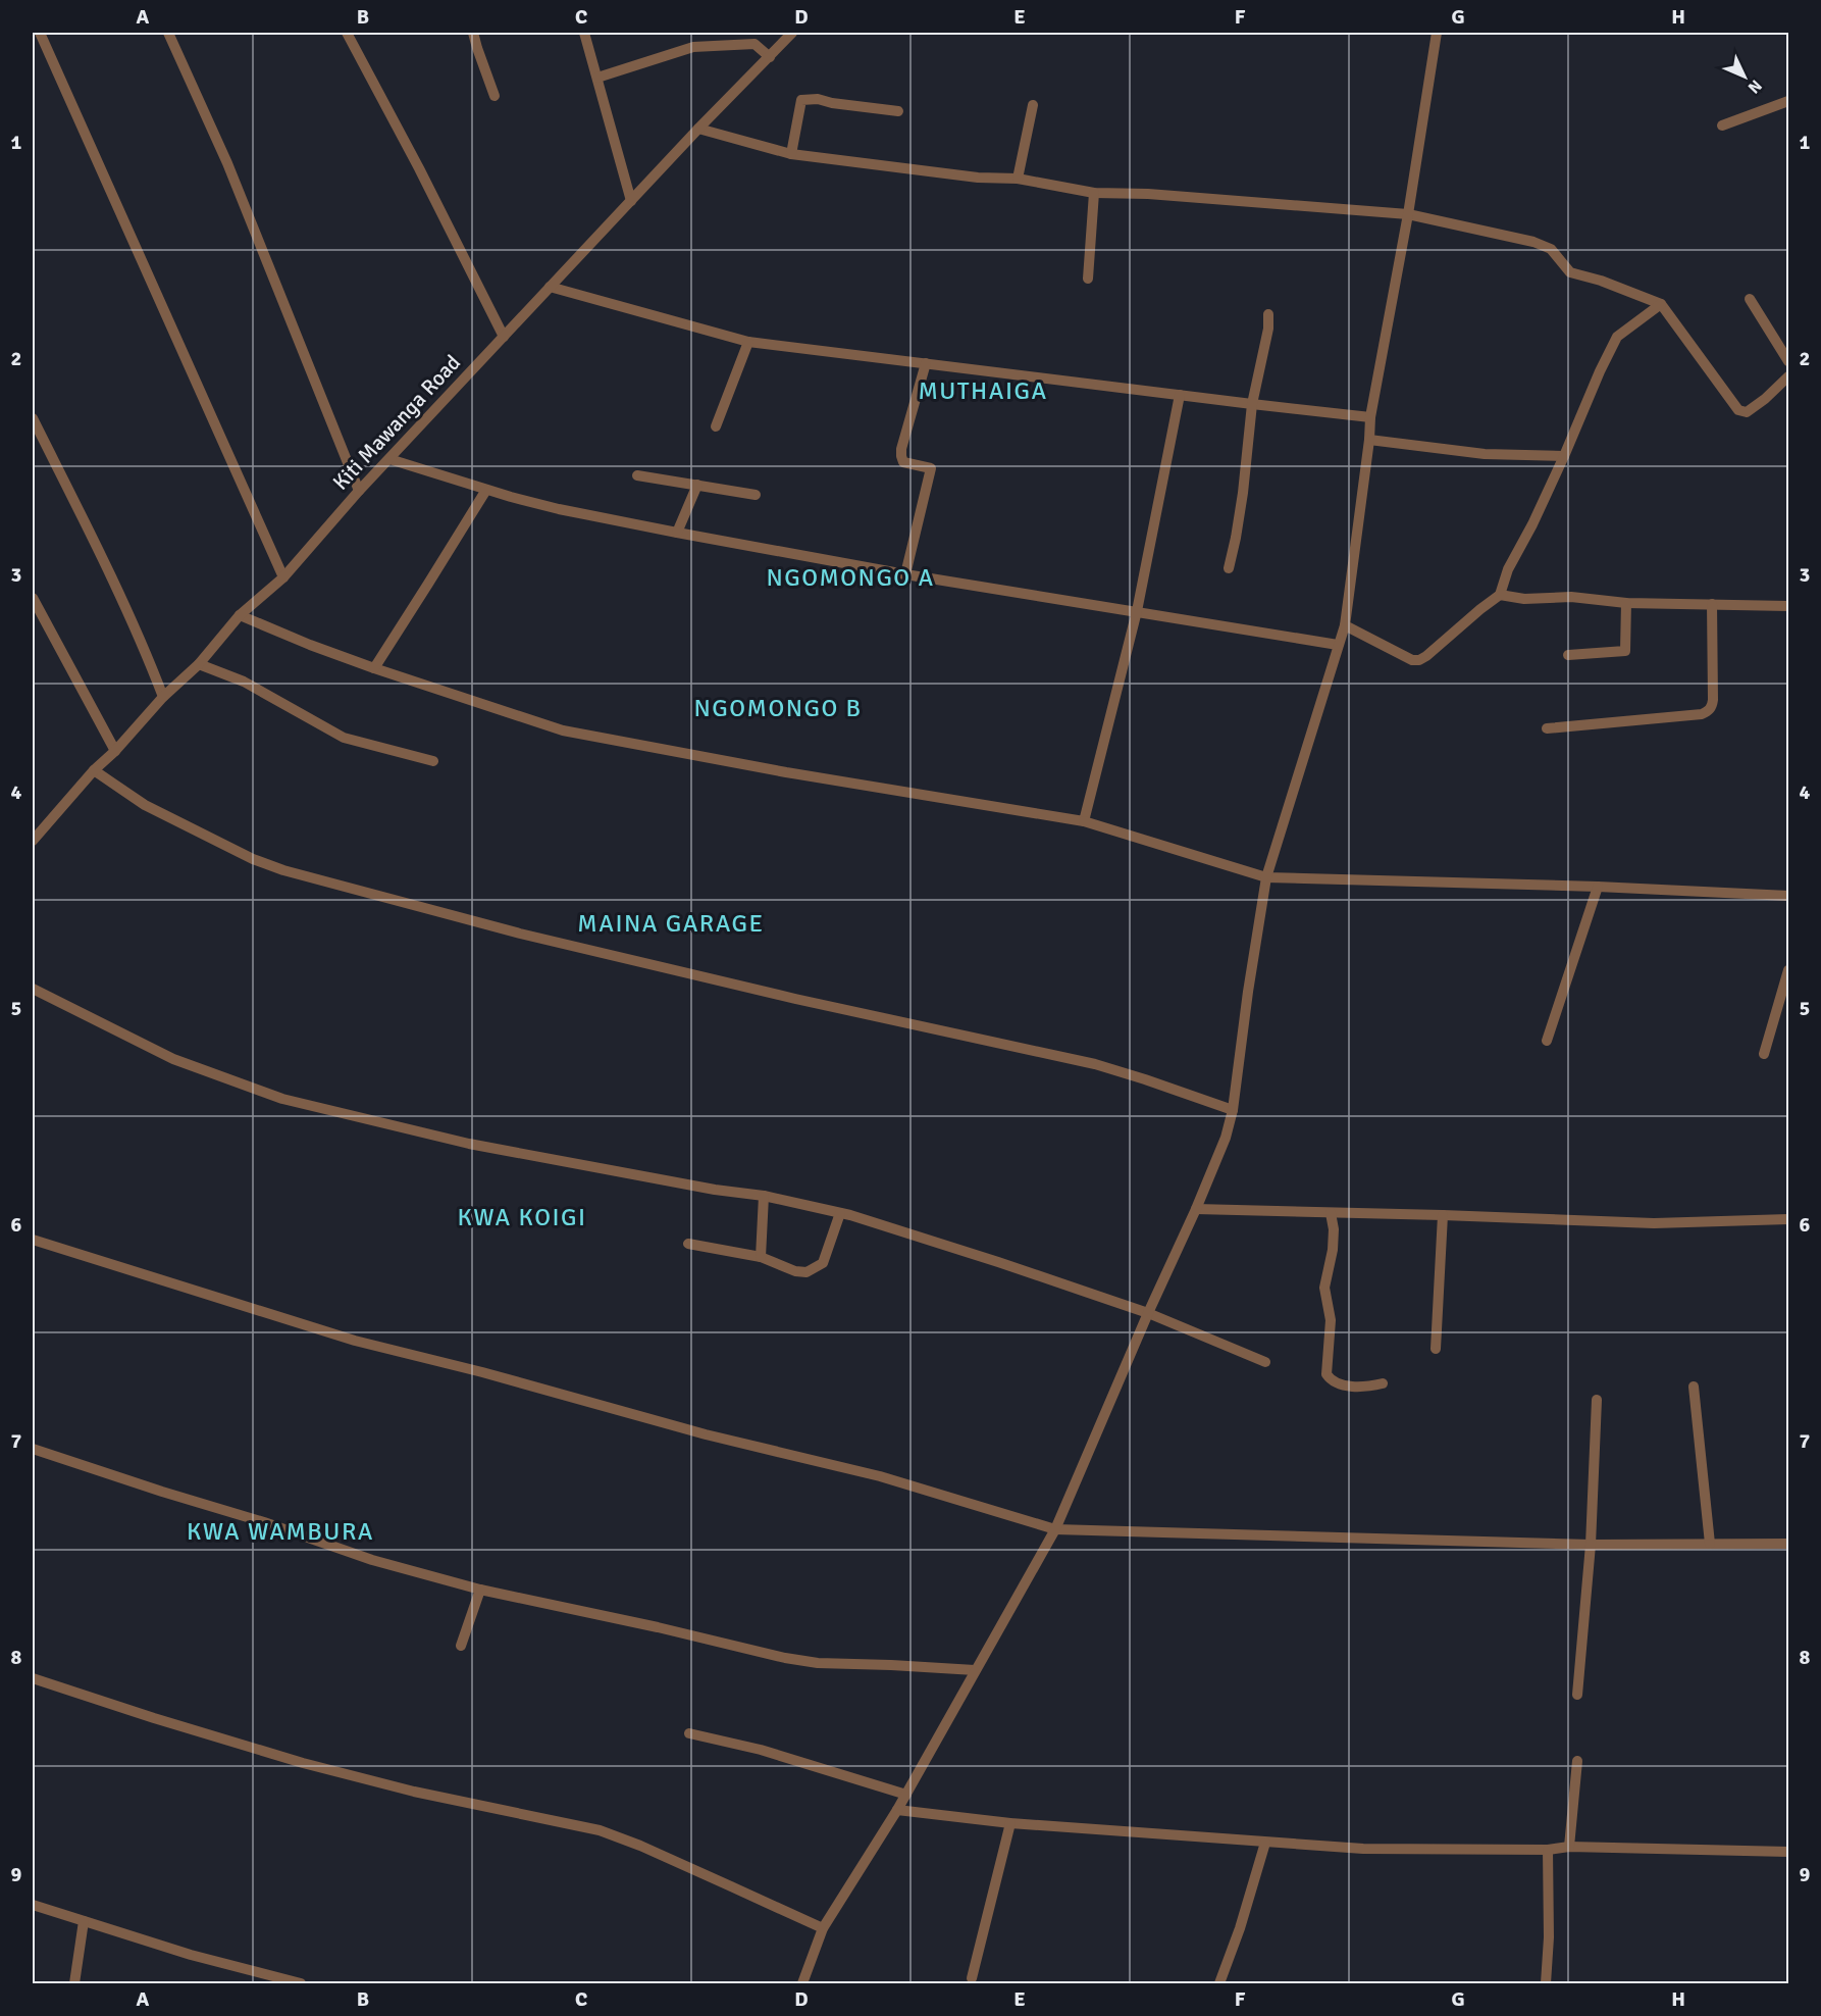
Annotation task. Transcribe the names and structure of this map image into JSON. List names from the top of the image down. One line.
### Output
{"streets":{"street":["Kiti Mawanga Road"]},"districts":["MUTHAIGA","NGOMONGO A","NGOMONGO B","MAINA GARAGE","KWA KOIGI","KWA WAMBURA"],"north":"bottom right","grid":{"columns":["A","B","C","D","E","F","G","H"],"rows":["1","2","3","4","5","6","7","8","9"]}}
